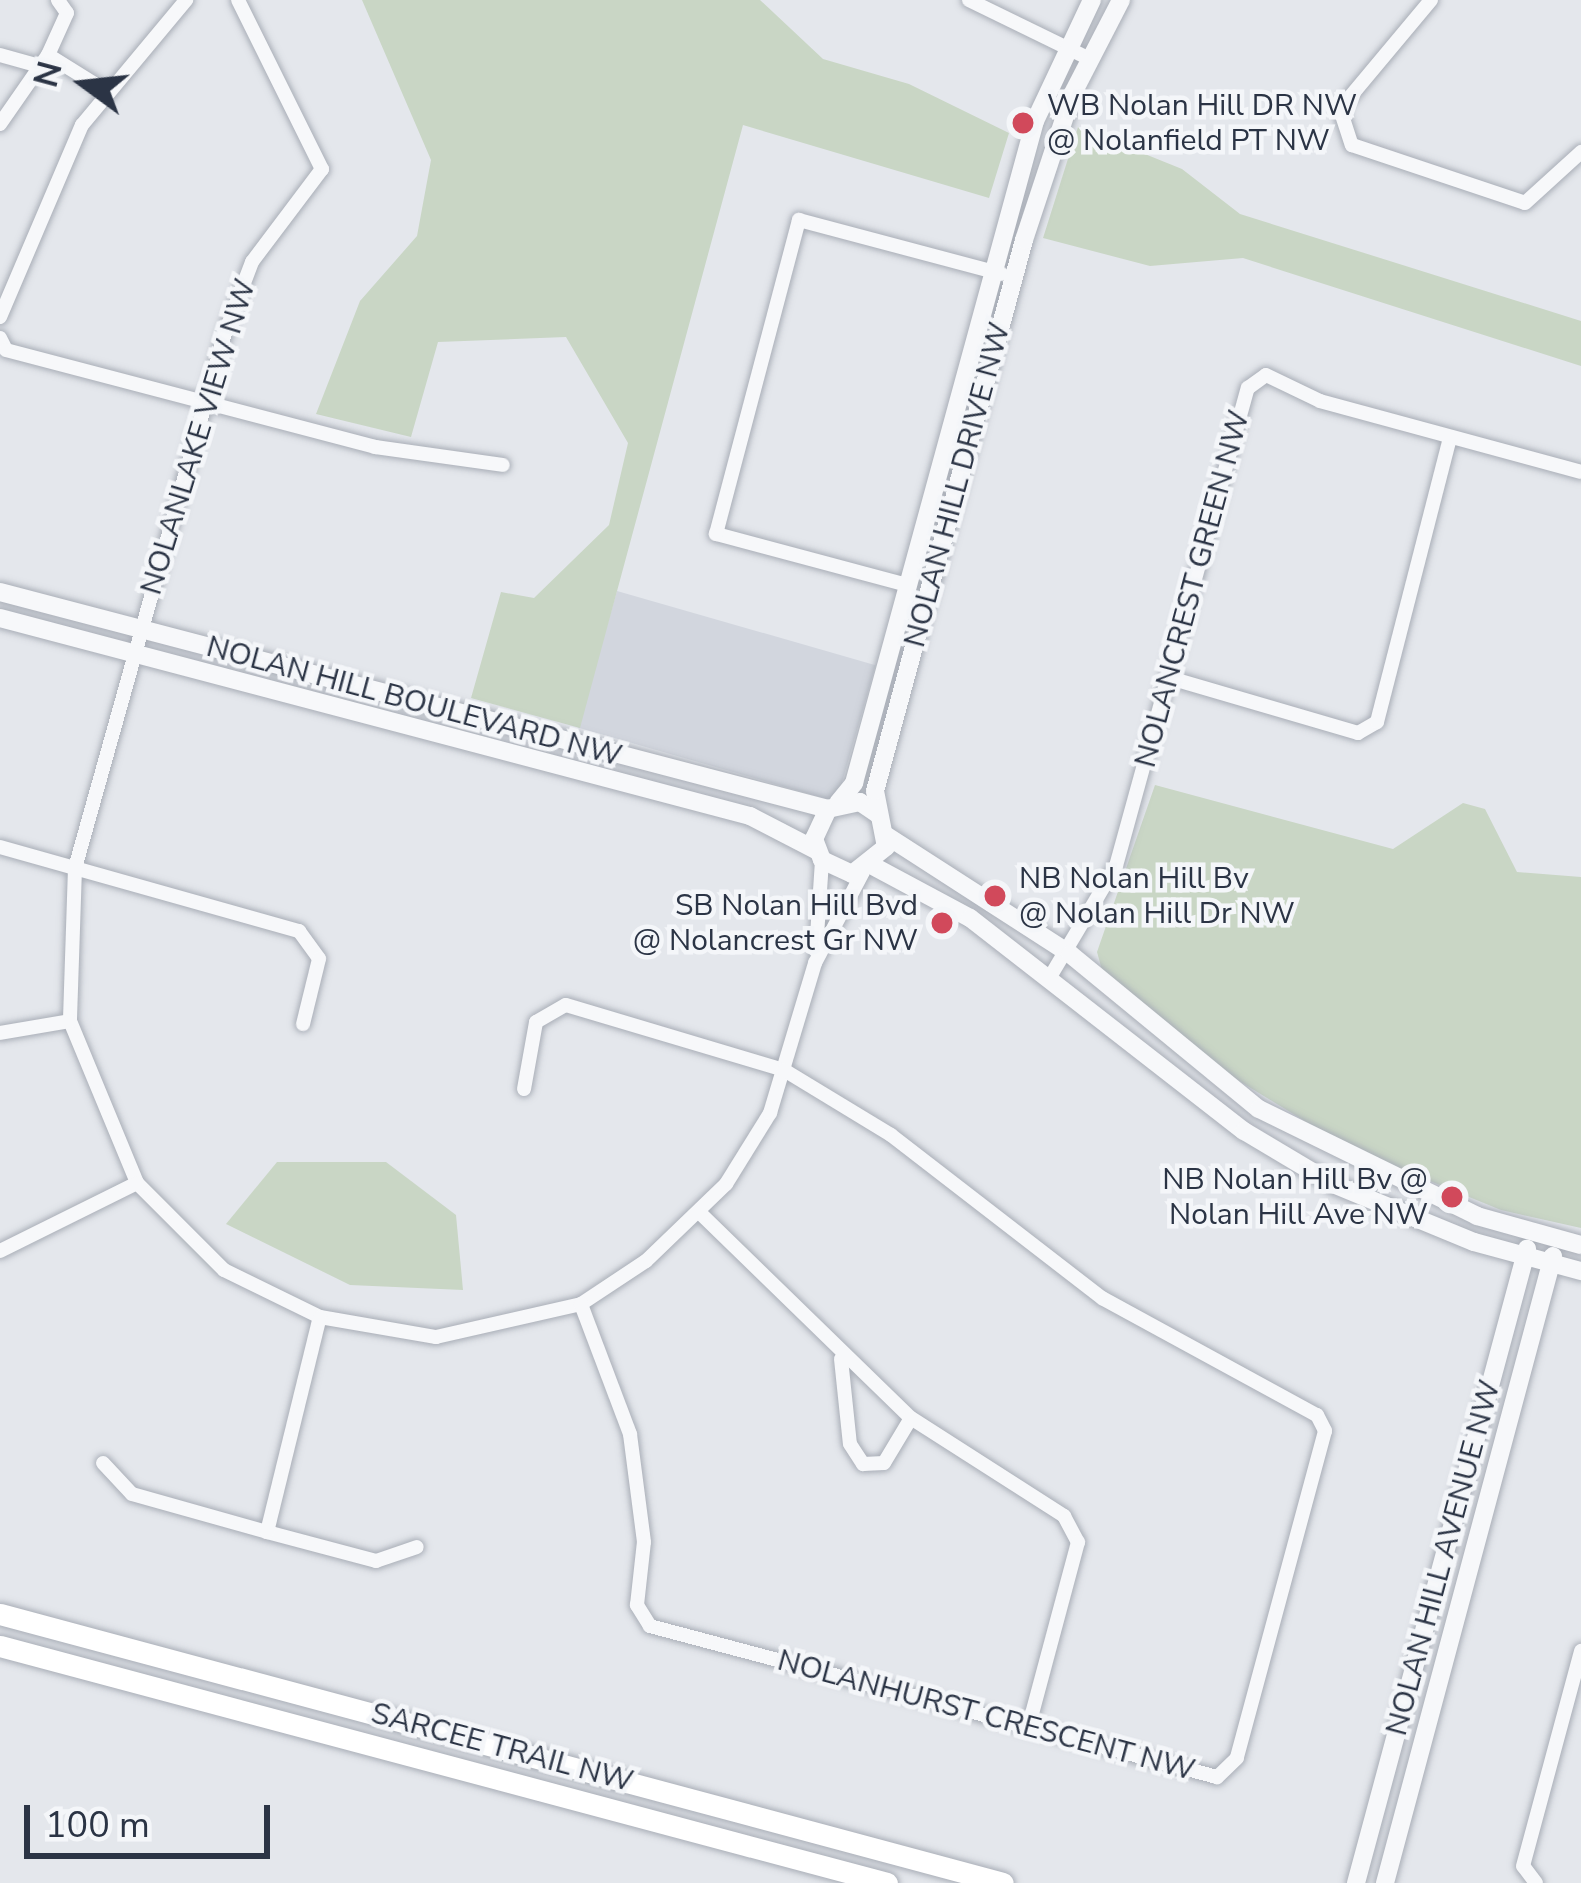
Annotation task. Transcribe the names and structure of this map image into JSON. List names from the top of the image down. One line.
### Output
{"streets":{"main road":["SARCEE TRAIL NW"],"street":["NOLANLAKE VIEW NW","NOLAN HILL DRIVE NW","NOLANCREST GREEN NW","NOLAN HILL BOULEVARD NW","NOLAN HILL AVENUE NW","NOLANHURST CRESCENT NW"]},"crossings":[["NOLANLAKE VIEW NW","NOLAN HILL BOULEVARD NW"],["NOLAN HILL DRIVE NW","NOLAN HILL BOULEVARD NW"]],"places":["WB Nolan Hill DR NW @ Nolanfield PT NW","NB Nolan Hill Bv @ Nolan Hill Dr NW","SB Nolan Hill Bvd @ Nolancrest Gr NW","NB Nolan Hill Bv @ Nolan Hill Ave NW"],"scale_bar":"100 m","north":"left"}
